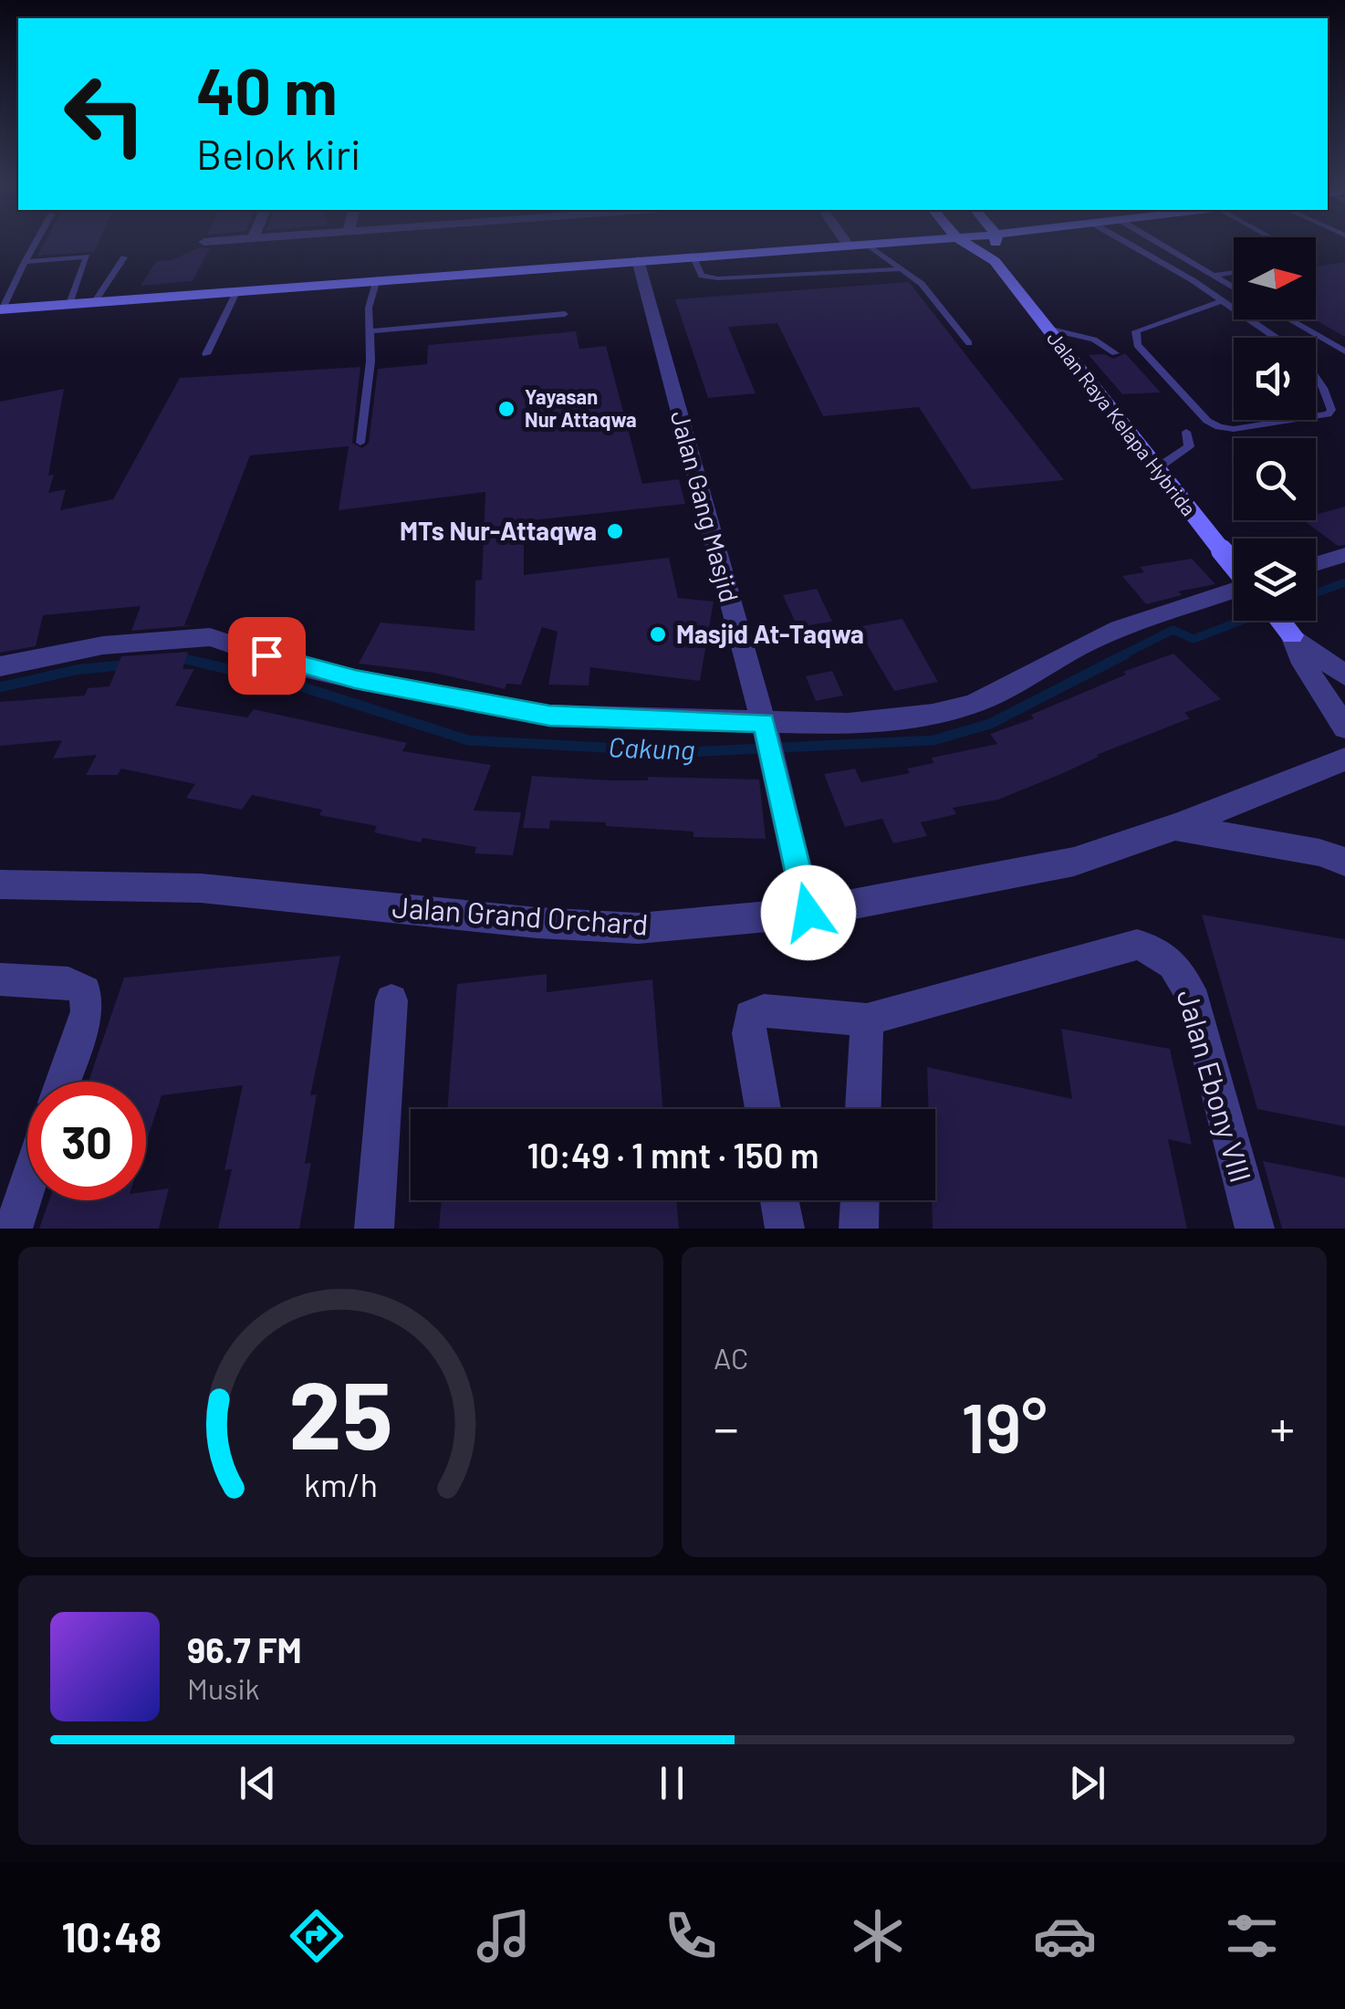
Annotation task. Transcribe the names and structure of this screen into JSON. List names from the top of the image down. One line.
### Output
{"streets":{"main road":["Jalan Raya Kelapa Hybrida"],"street":["Jalan Gang Masjid","Jalan Grand Orchard","Jalan Ebony VIII"]},"crossings":[["Jalan Gang Masjid","Jalan Grand Orchard"]],"water":["Cakung"],"places":["Yayasan Nur Attaqwa","MTs Nur-Attaqwa","Masjid At-Taqwa"],"north":"right","page":{"turn":["40 m","Belok kiri"],"limit":"30","trip":"10:49 · 1 mnt · 150 m","tile":"AC","heat":["−","19°","+"],"song":["96.7 FM","Musik"],"tabs":"10:48","gauge":["25","km/h"]}}
